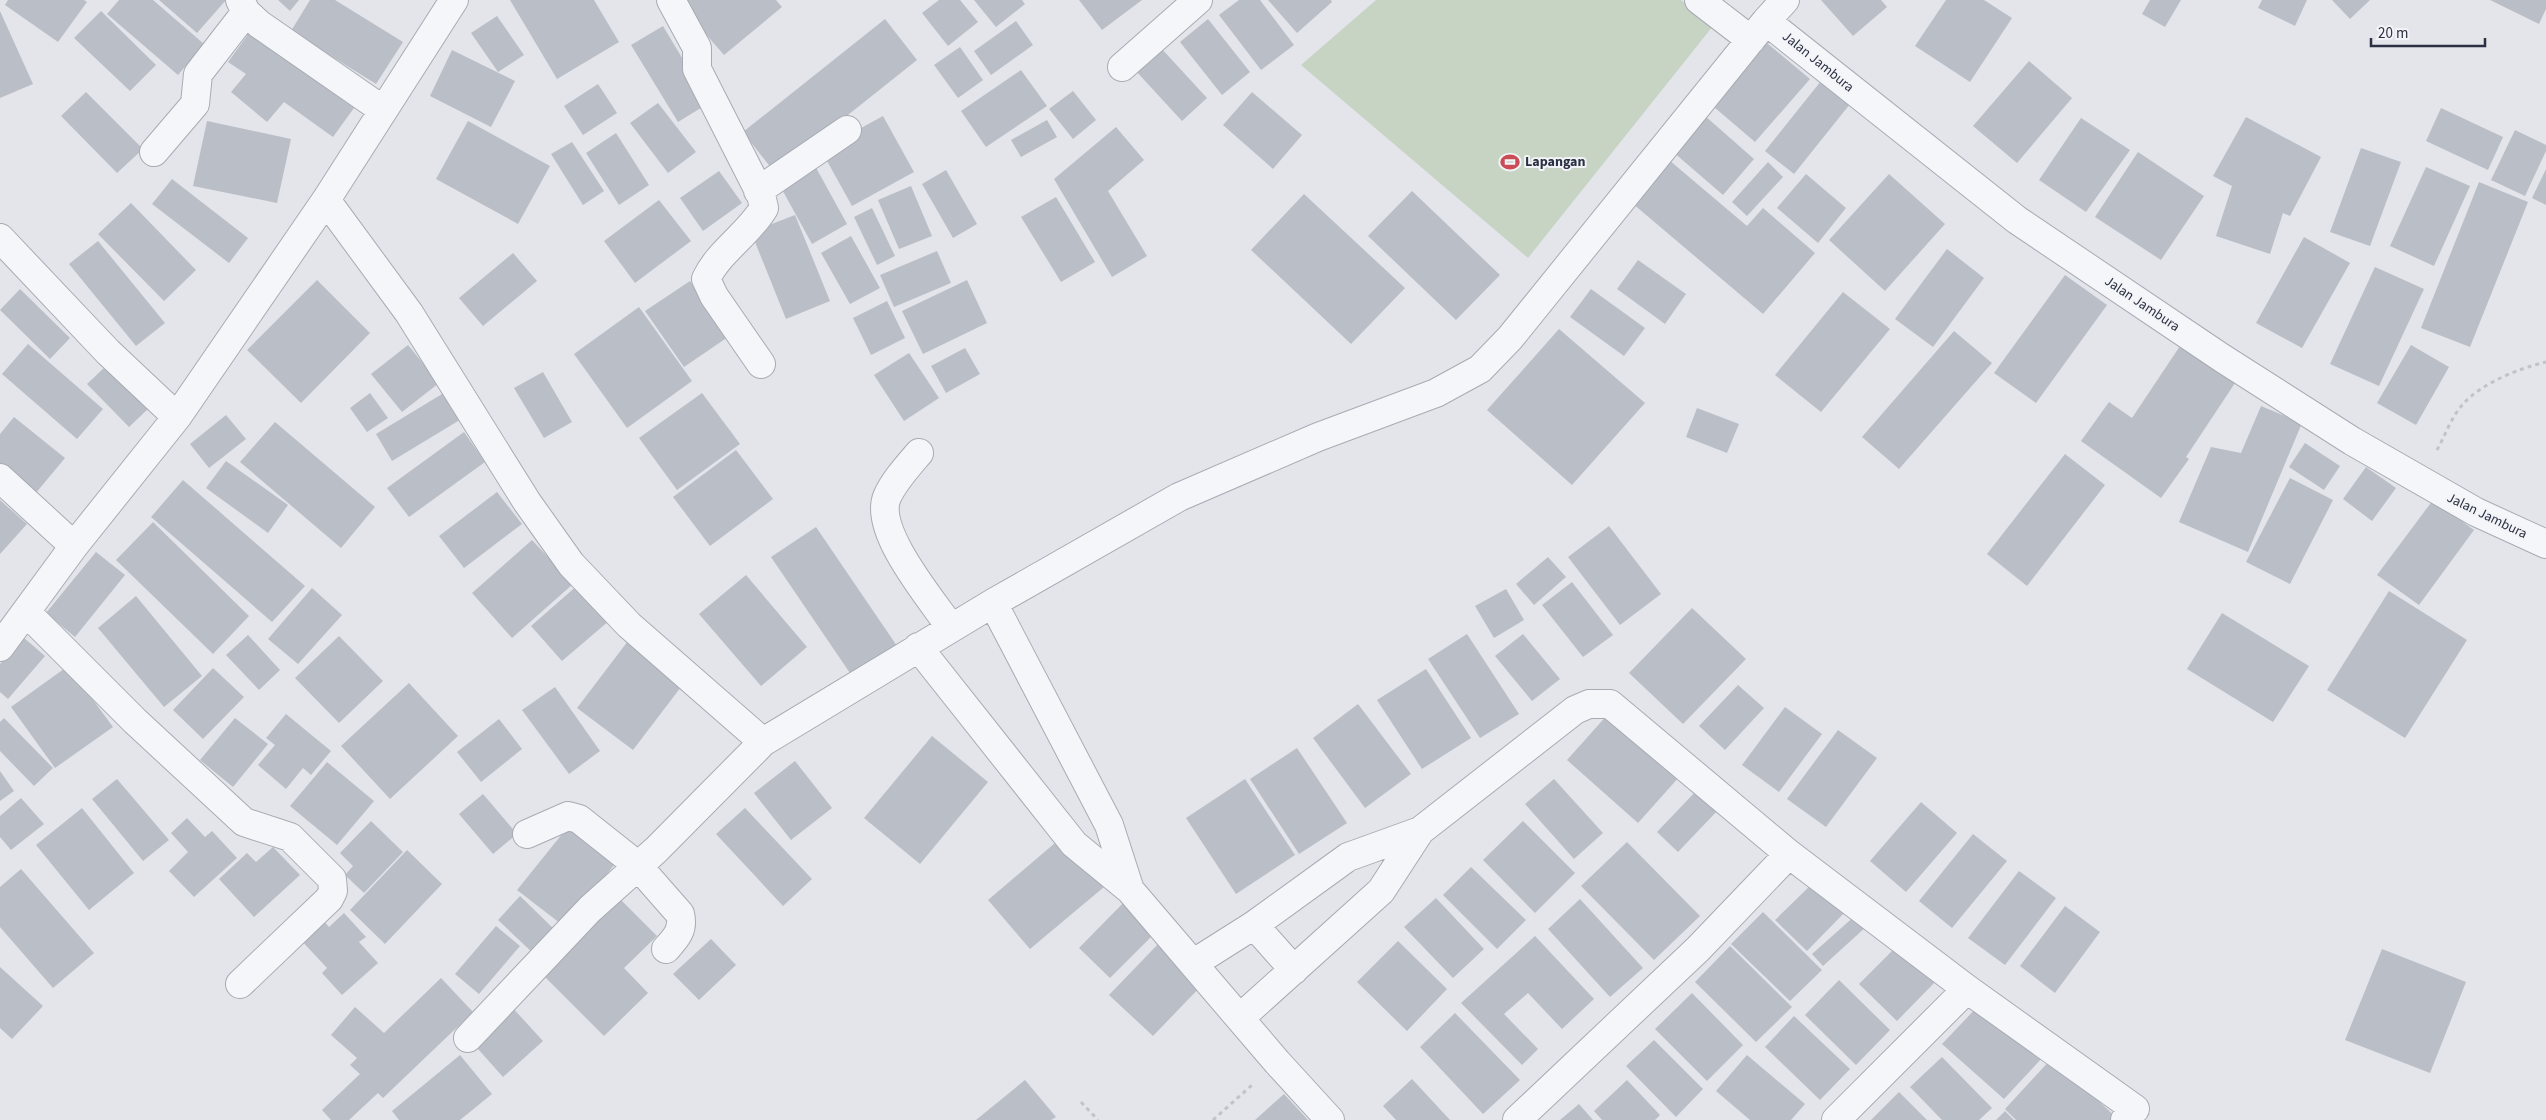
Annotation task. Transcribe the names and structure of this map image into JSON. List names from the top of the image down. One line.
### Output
{"streets":{"street":["Jalan Jambura"]},"places":{"sports":["Lapangan"]},"scale_bar":"20 m"}
